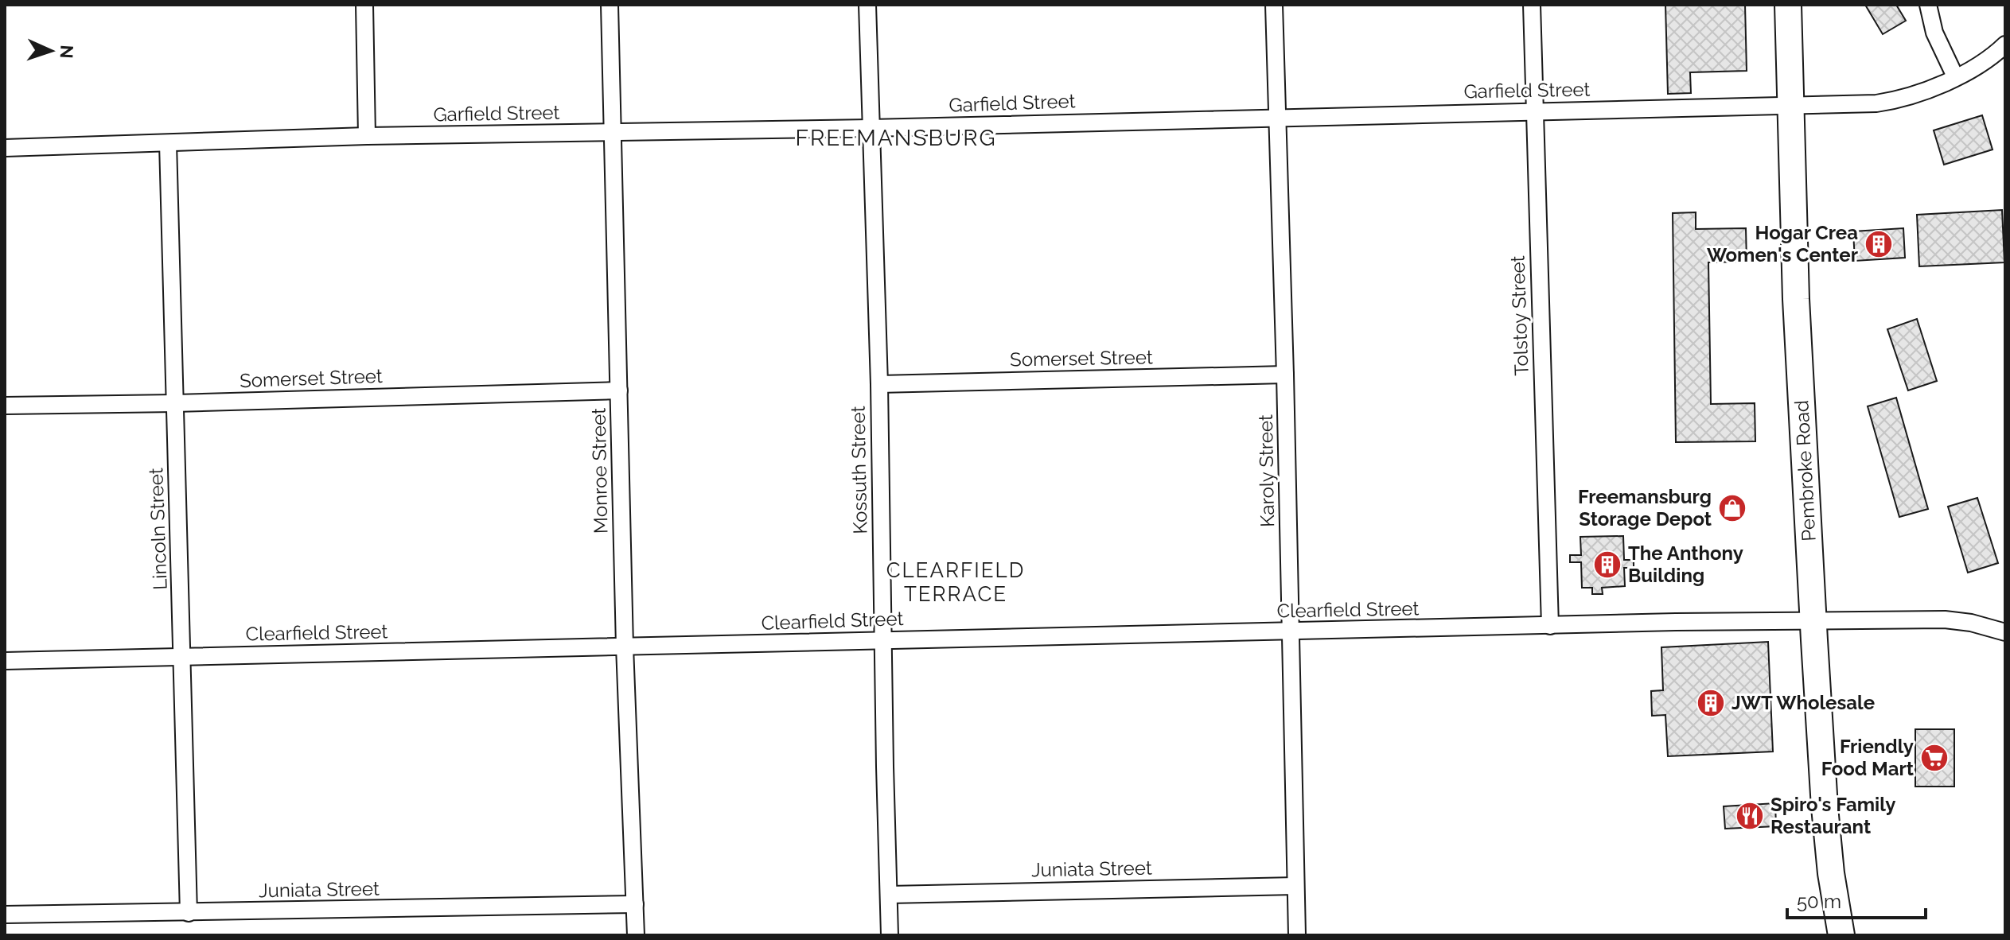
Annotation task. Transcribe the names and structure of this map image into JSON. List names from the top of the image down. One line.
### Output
{"streets":{"main road":["Pembroke Road"],"street":["Garfield Street","Tolstoy Street","Somerset Street","Kossuth Street","Monroe Street","Karoly Street","Lincoln Street","Clearfield Street","Juniata Street"]},"crossings":[["Garfield Street","Tolstoy Street"],["Garfield Street","Kossuth Street"],["Garfield Street","Monroe Street"],["Garfield Street","Karoly Street"],["Garfield Street","Pembroke Road"],["Garfield Street","Lincoln Street"],["Tolstoy Street","Clearfield Street"],["Somerset Street","Kossuth Street"],["Somerset Street","Monroe Street"],["Somerset Street","Karoly Street"],["Somerset Street","Lincoln Street"],["Kossuth Street","Clearfield Street"],["Kossuth Street","Juniata Street"],["Monroe Street","Clearfield Street"],["Monroe Street","Juniata Street"],["Karoly Street","Clearfield Street"],["Karoly Street","Juniata Street"],["Pembroke Road","Clearfield Street"],["Lincoln Street","Clearfield Street"],["Lincoln Street","Juniata Street"]],"districts":["FREEMANSBURG","CLEARFIELD TERRACE"],"places":{"building":["Hogar Crea Women's Center","The Anthony Building","JWT Wholesale"],"shop":["Freemansburg Storage Depot"],"supermarket":["Friendly Food Mart"],"restaurant":["Spiro's Family Restaurant"]},"scale_bar":"50 m","north":"right"}
